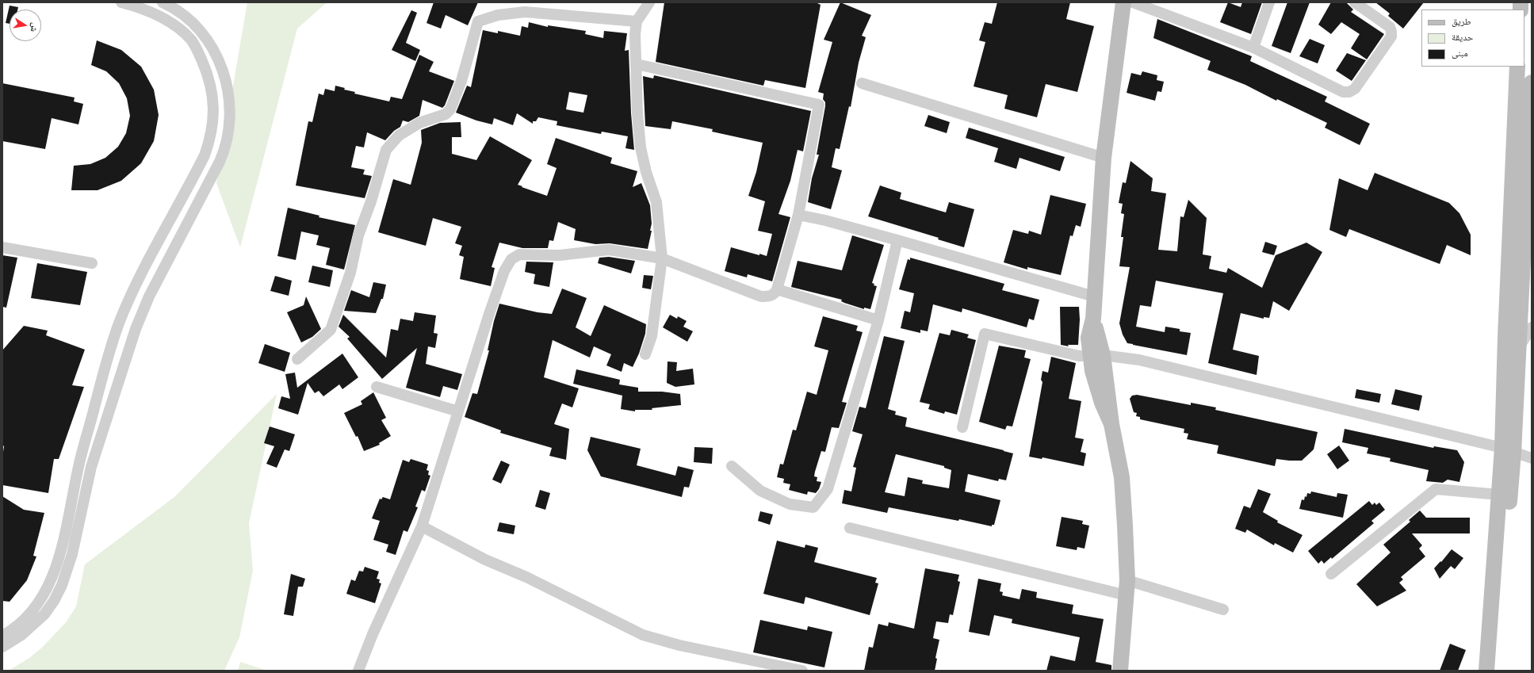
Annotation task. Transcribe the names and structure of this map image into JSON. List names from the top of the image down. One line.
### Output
{"legend":["طريق","حديقة","مبنى"],"north":"right"}
